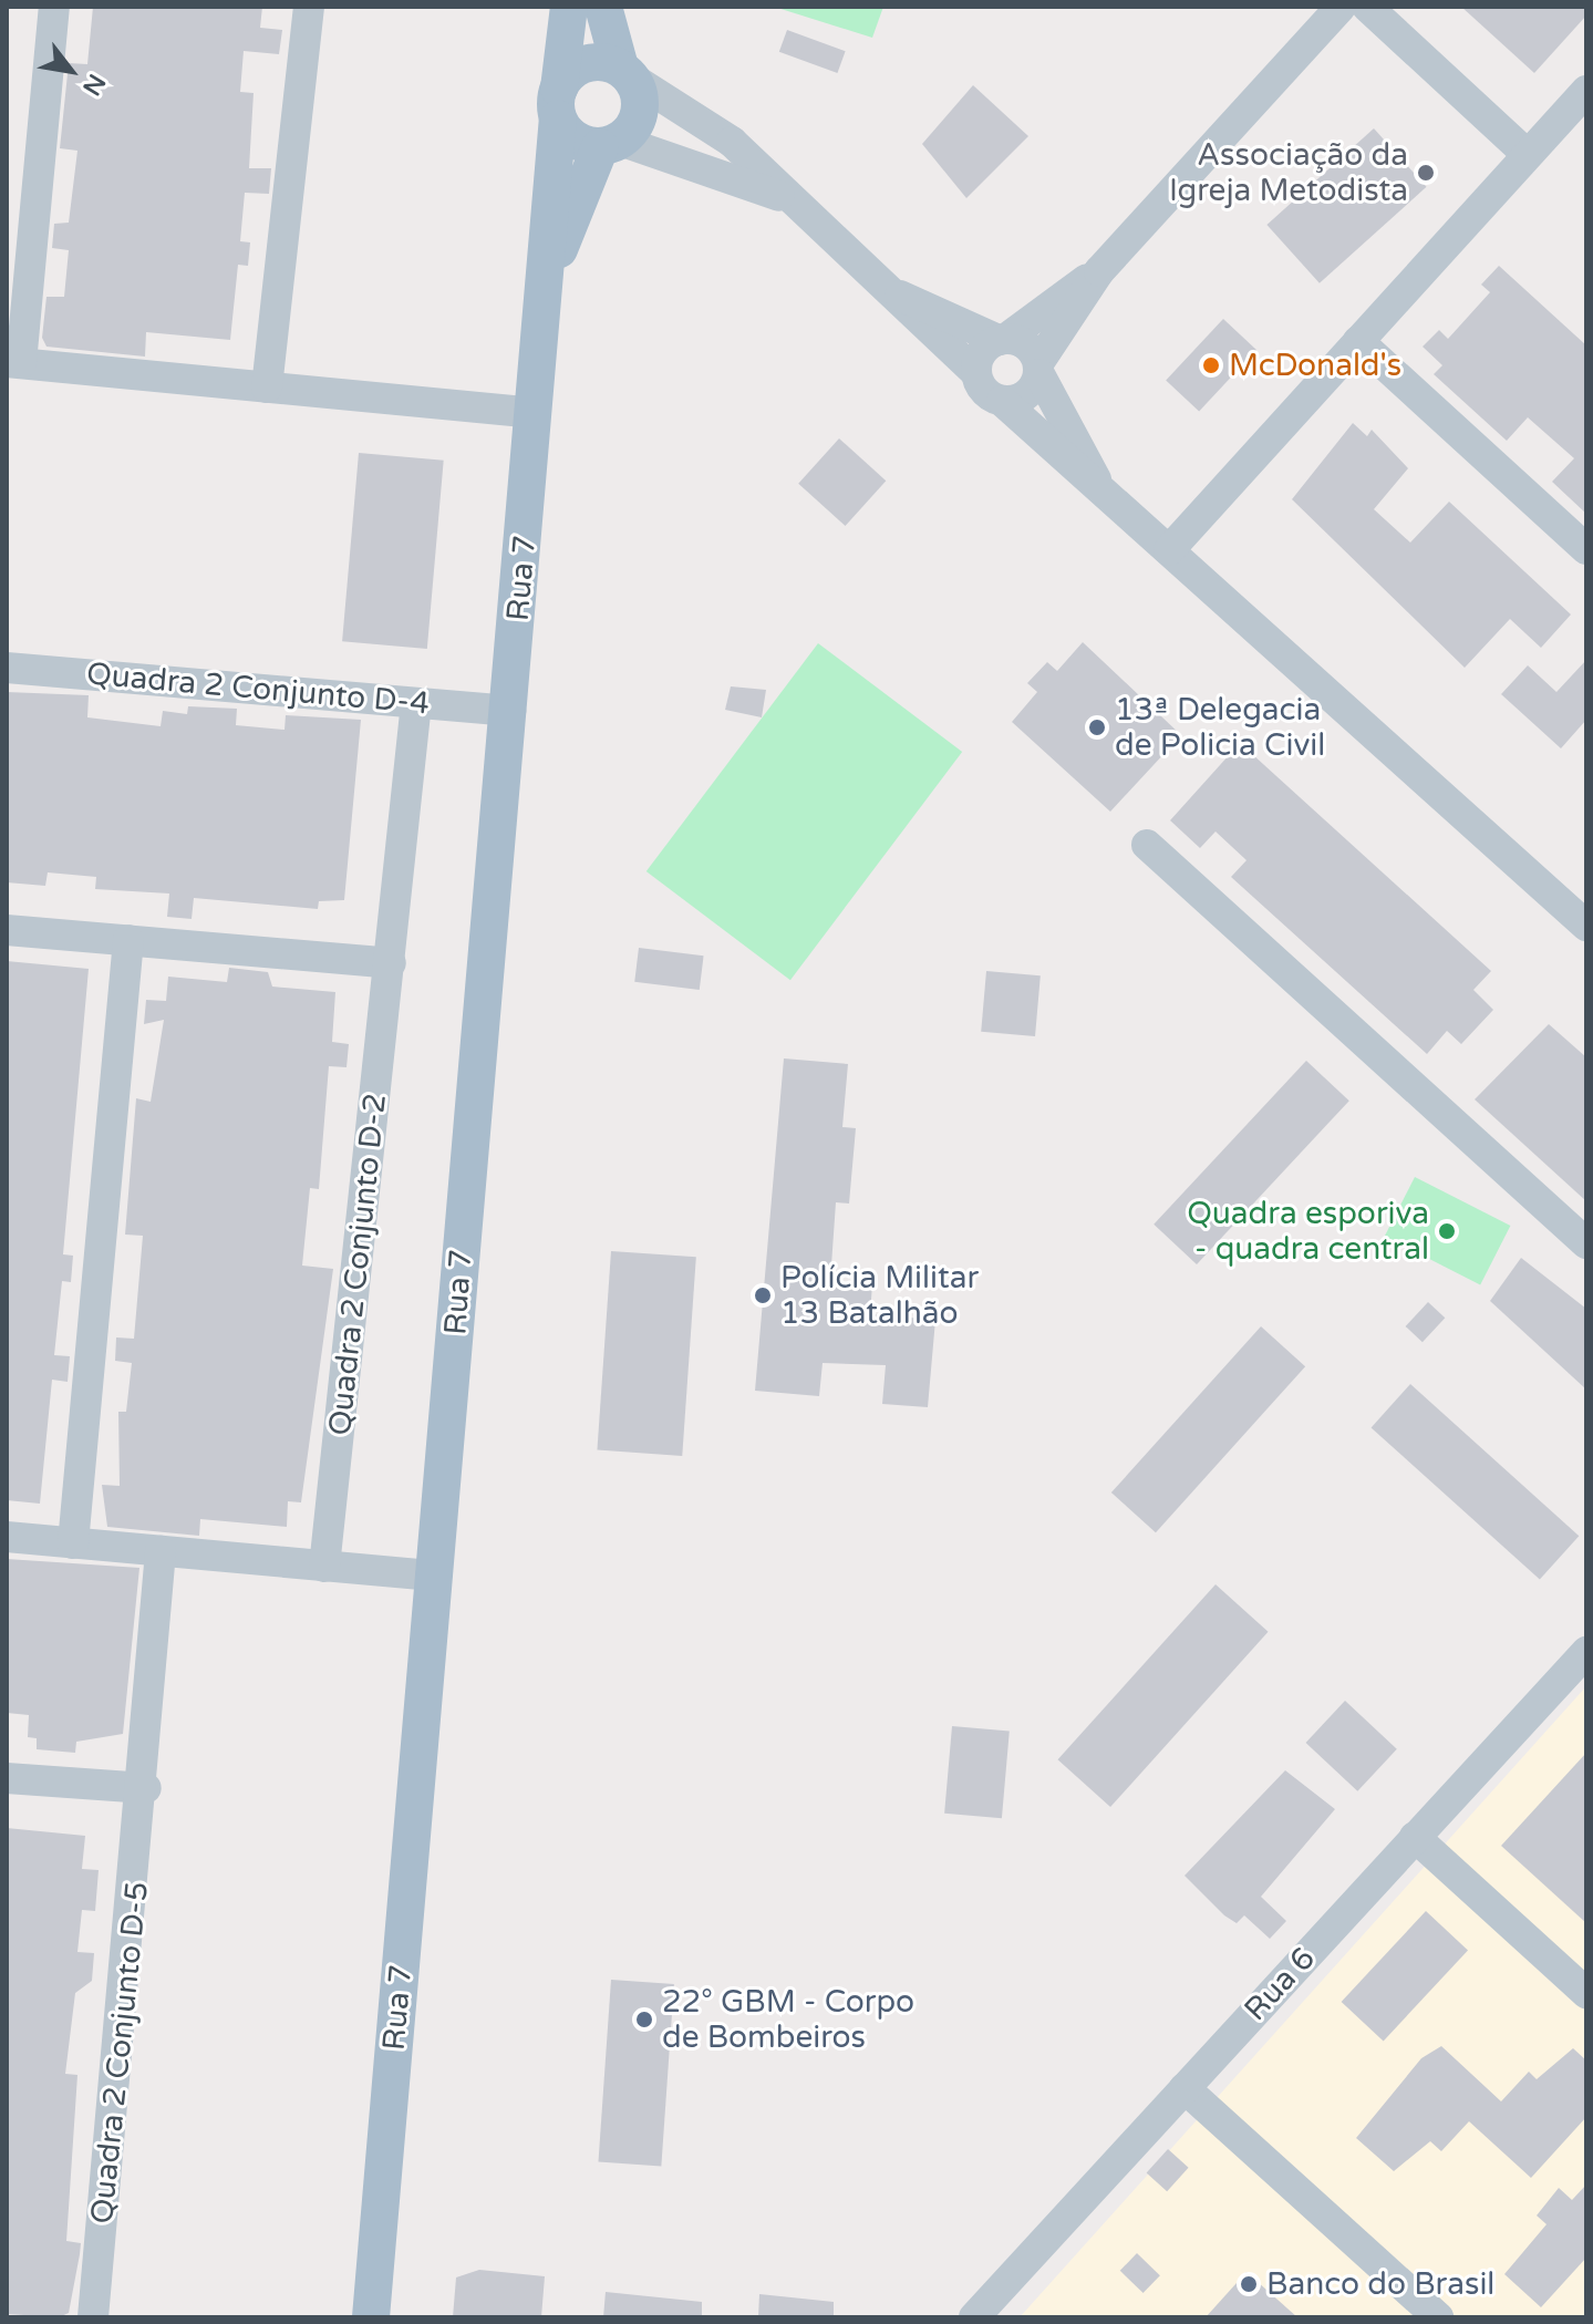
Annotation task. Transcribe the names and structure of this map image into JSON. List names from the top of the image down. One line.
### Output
{"streets":{"main road":["Rua 7"],"street":["Quadra 2 Conjunto D-4","Quadra 2 Conjunto D-2","Rua 6","Quadra 2 Conjunto D-5"]},"crossings":[["Rua 7","Quadra 2 Conjunto D-4"],["Quadra 2 Conjunto D-4","Quadra 2 Conjunto D-2"]],"places":["Associação da Igreja Metodista","McDonald's","13ª Delegacia de Policia Civil","Quadra esporiva - quadra central","Polícia Militar 13 Batalhão","22° GBM - Corpo de Bombeiros","Banco do Brasil"],"north":"bottom right"}
